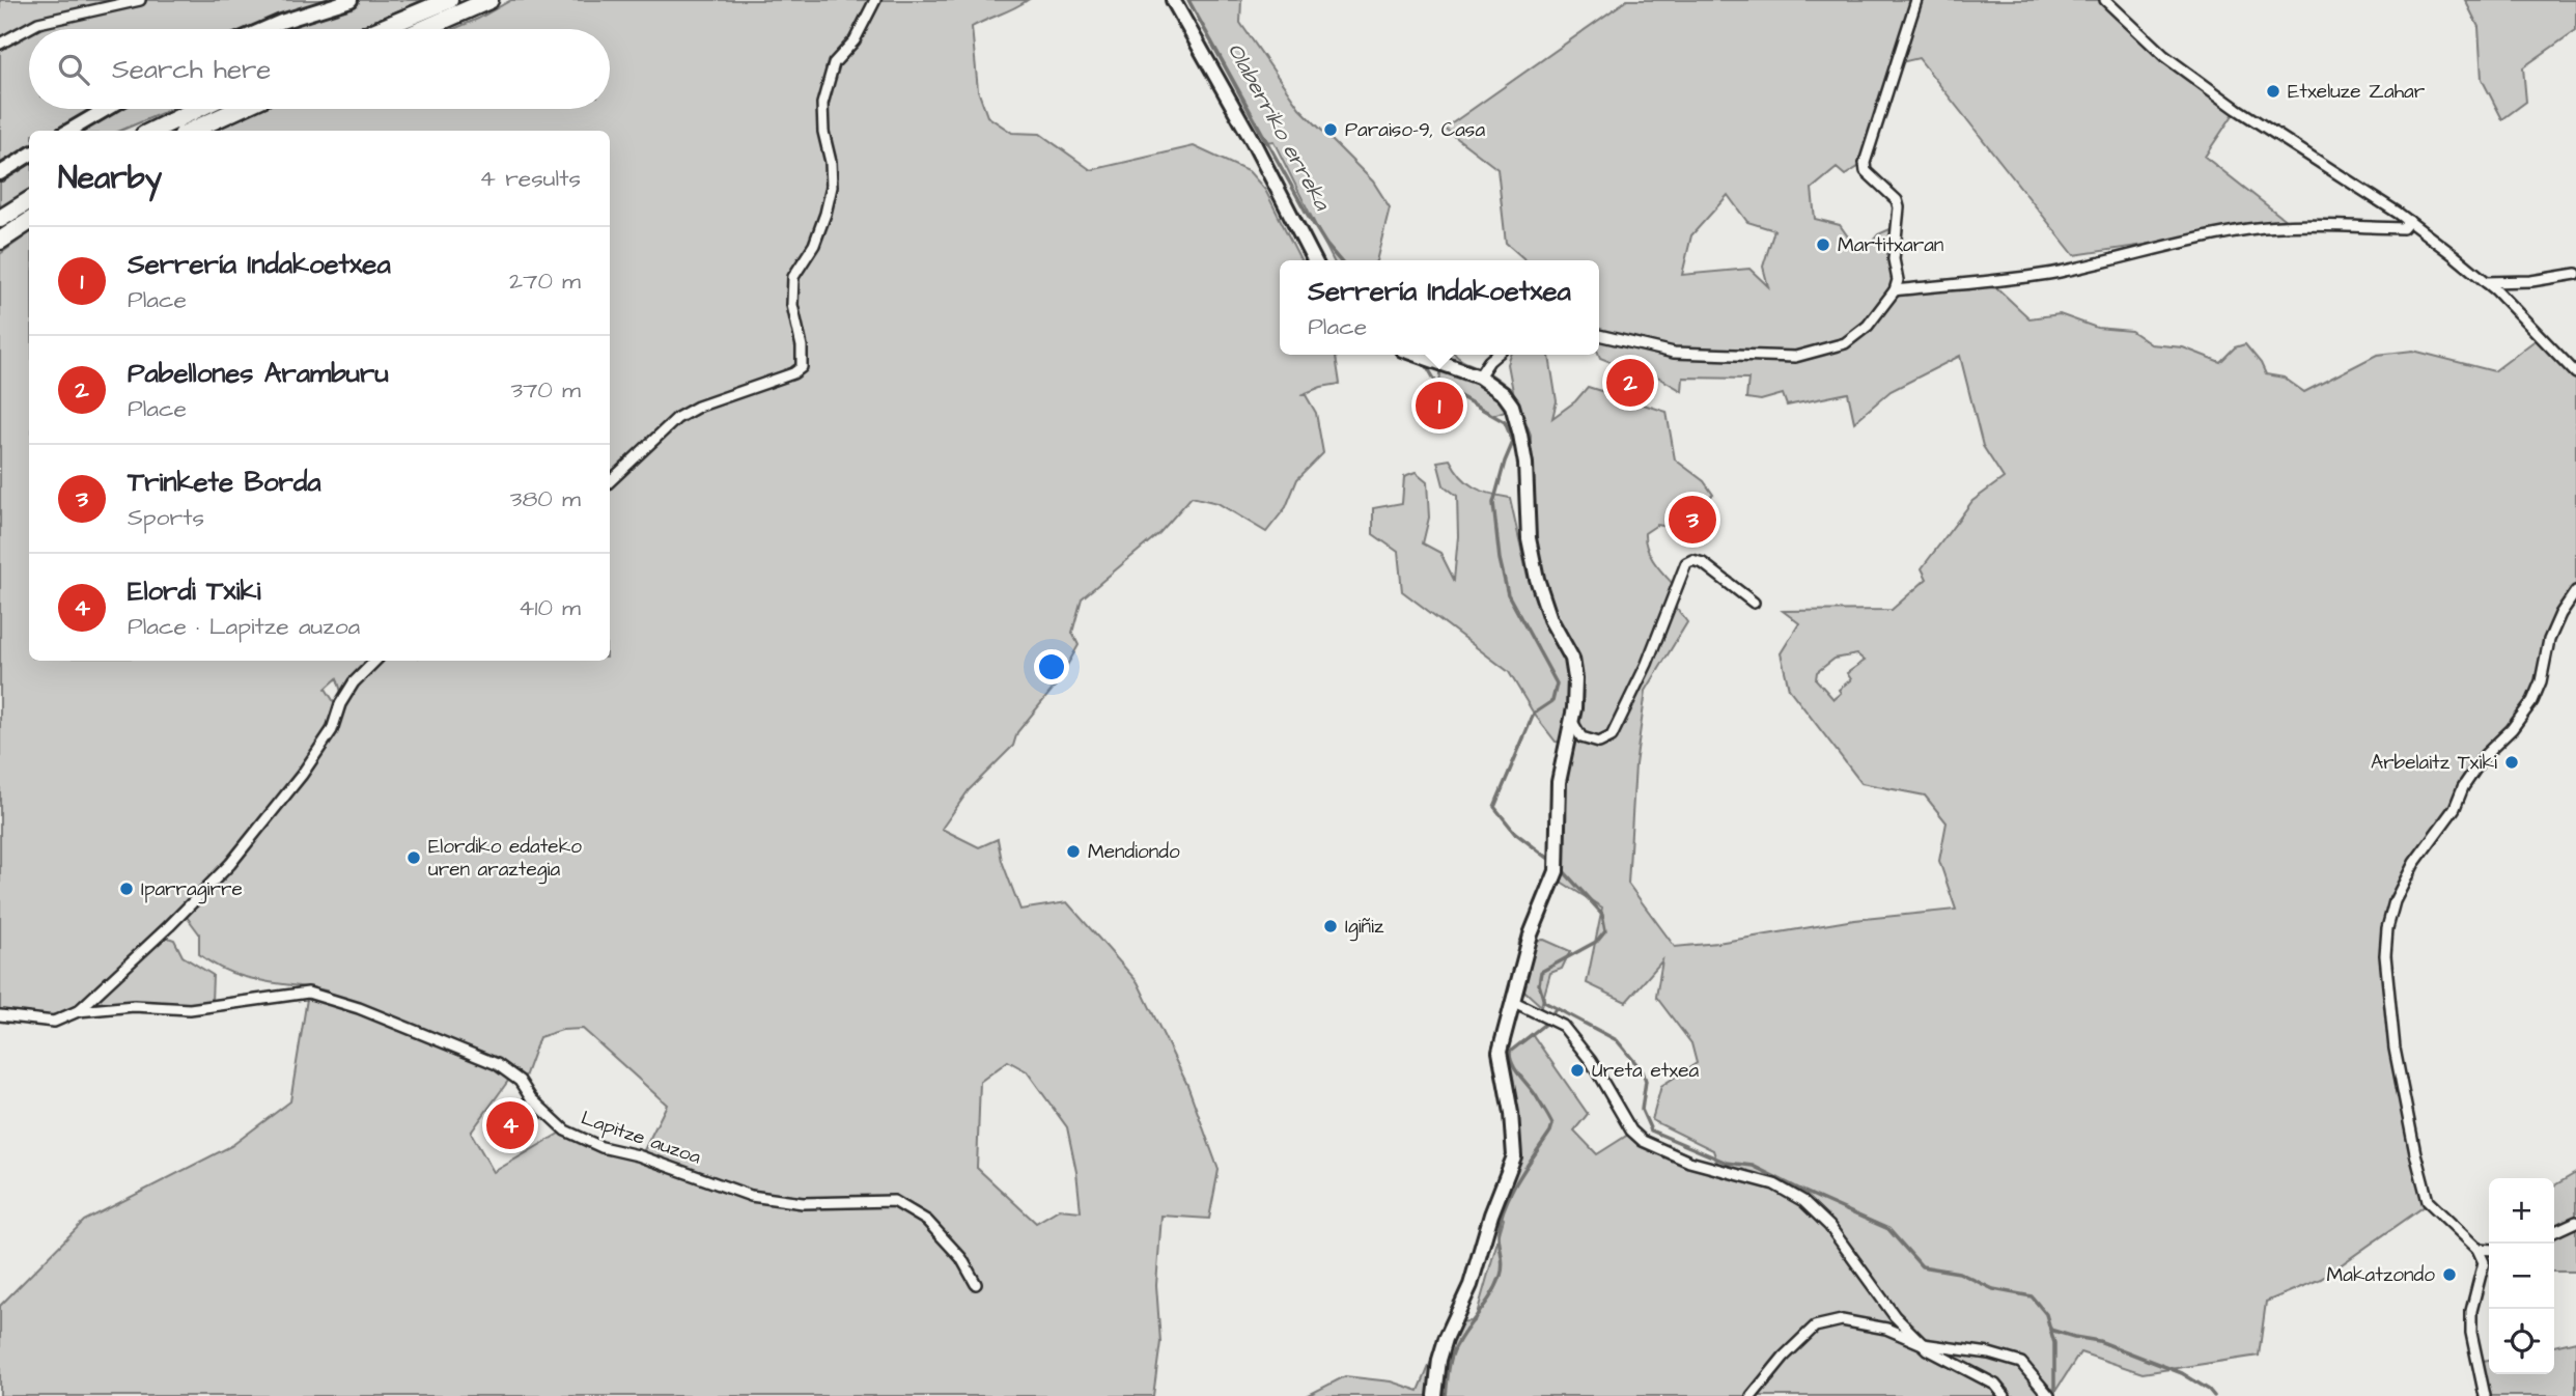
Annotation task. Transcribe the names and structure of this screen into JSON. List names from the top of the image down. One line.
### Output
{"streets":{"street":["Lapitze auzoa"]},"water":["Olaberriko erreka"],"places":["Etxeluze Zahar","Paraiso-9, Casa","Martitxaran","Arbelaitz Txiki","Mendiondo","Elordiko edateko uren araztegia","Iparragirre","Igiñiz","Ureta etxea","Makatzondo"],"page":{"search":"Search here","heading":["Nearby","4 results"],"list":[{"mark":"1","name":"Serrería Indakoetxea","note":"Place","value":"270 m"},{"mark":"2","name":"Pabellones Aramburu","note":"Place","value":"370 m"},{"mark":"3","name":"Trinkete Borda","note":"Sports","value":"380 m"},{"mark":"4","name":"Elordi Txiki","note":"Place · Lapitze auzoa","value":"410 m"}],"popup":["Serrería Indakoetxea","Place"],"pins":["2","1","3","4"],"map_buttons":["+","−"]}}
